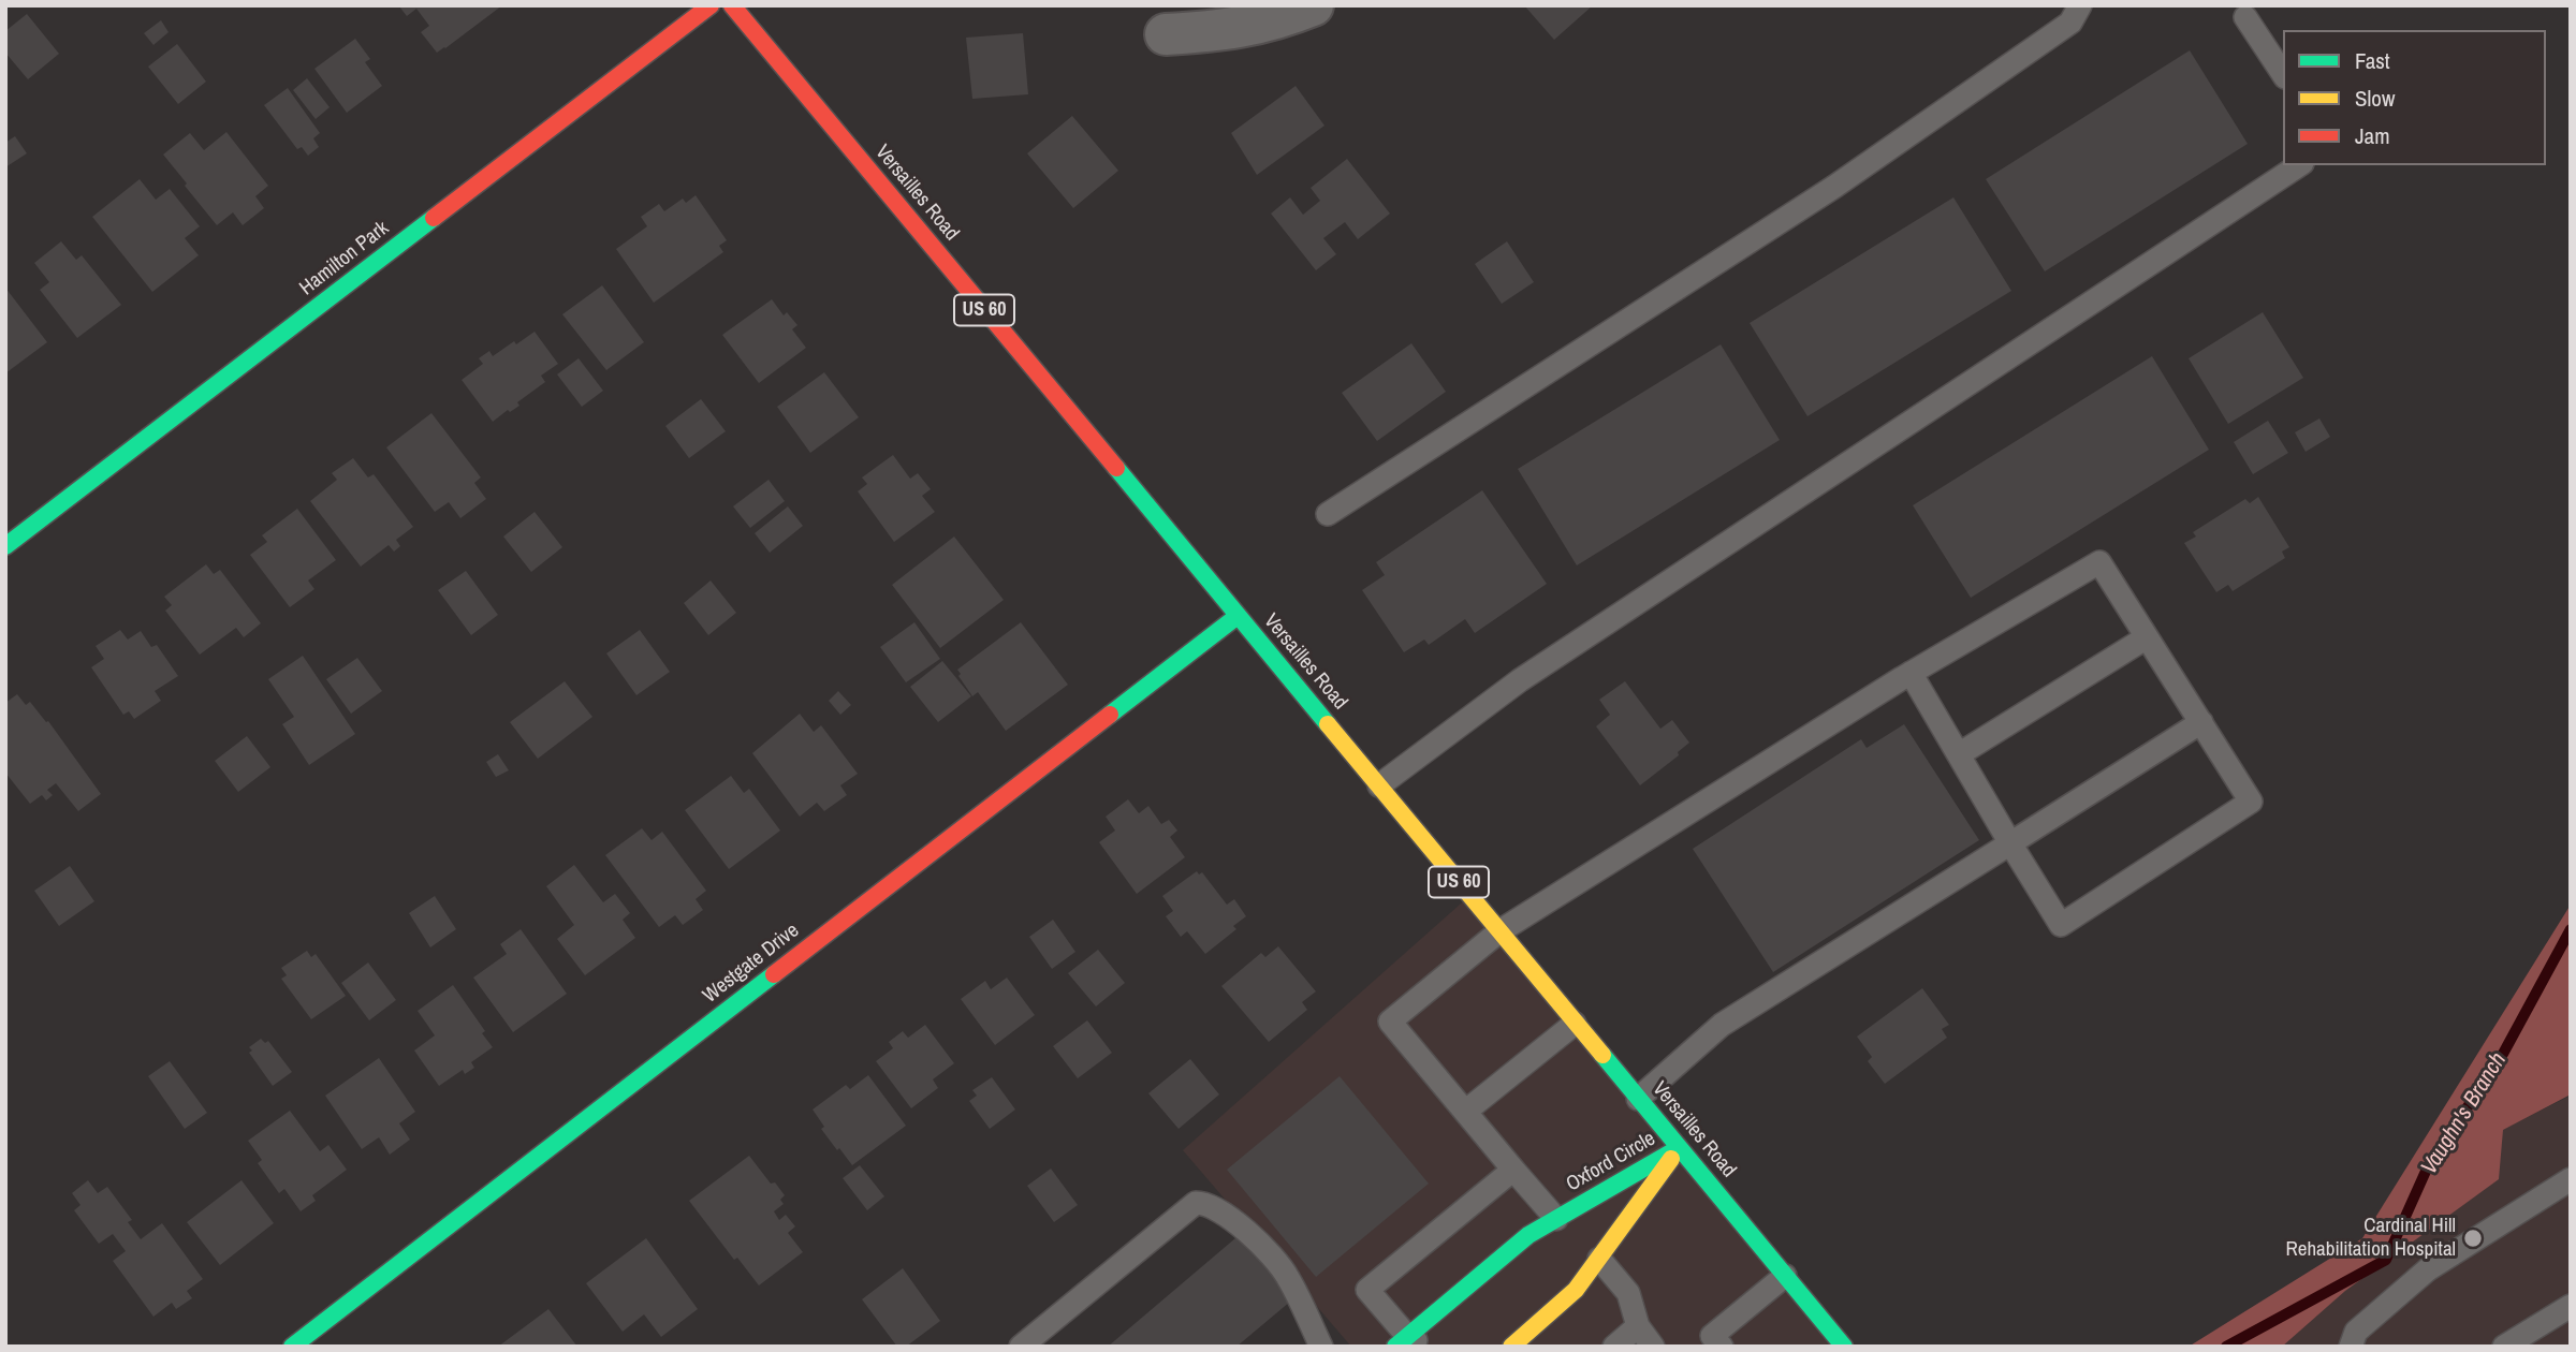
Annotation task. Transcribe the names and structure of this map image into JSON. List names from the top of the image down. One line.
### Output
{"streets":{"street":["Versailles Road","Hamilton Park","US 60","Westgate Drive","Oxford Circle"]},"crossings":[["Versailles Road","Westgate Drive"],["Versailles Road","Oxford Circle"]],"water":["Vaughn's Branch"],"places":["Cardinal Hill Rehabilitation Hospital"],"legend":["Fast","Slow","Jam"]}
